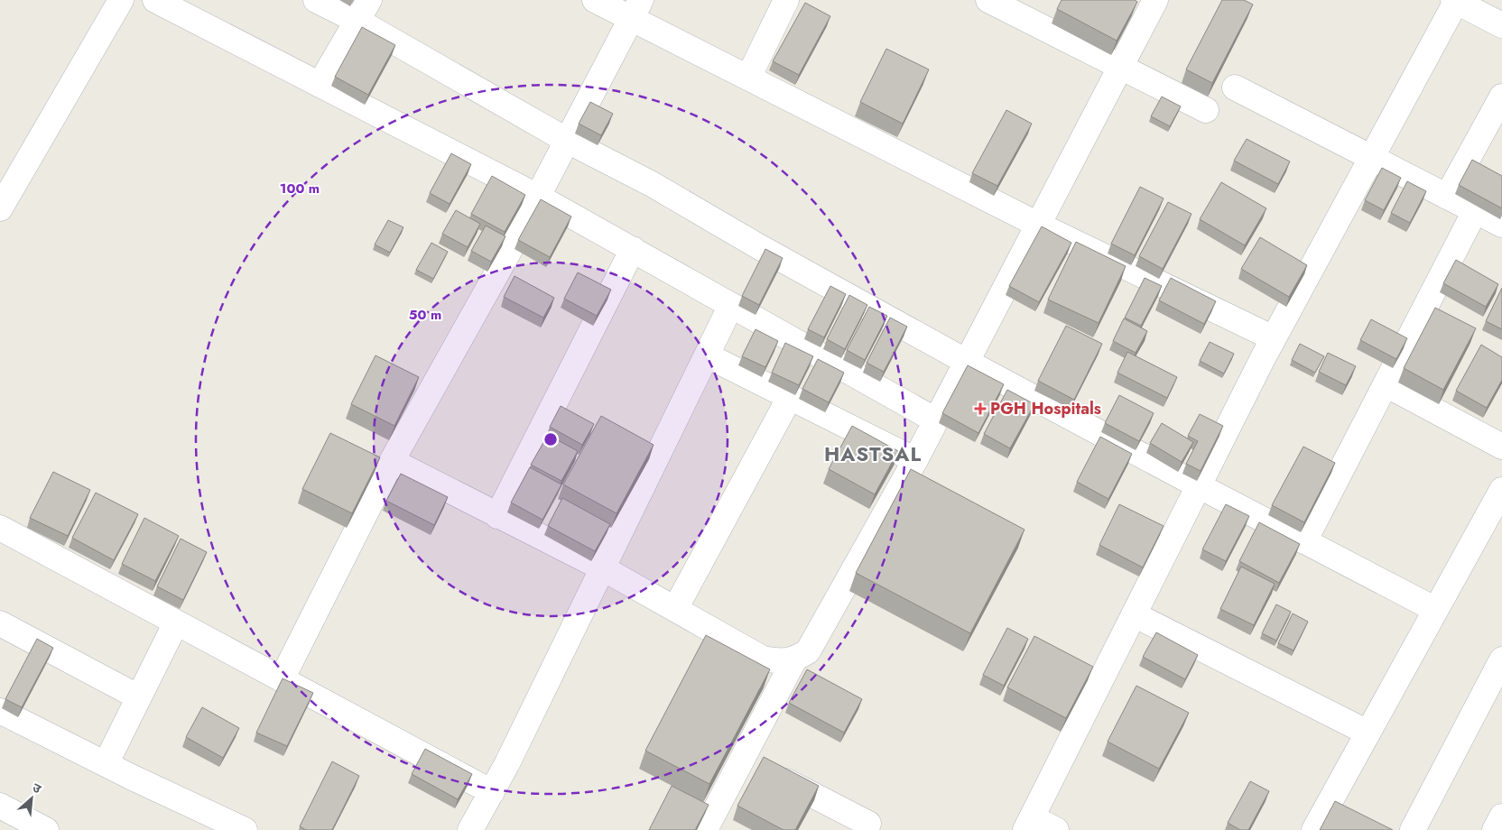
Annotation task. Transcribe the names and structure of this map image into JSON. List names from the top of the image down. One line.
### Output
{"districts":["HASTSAL"],"places":{"health":["PGH Hospitals"]},"north":"top right","rings":["100 m","50 m"]}
